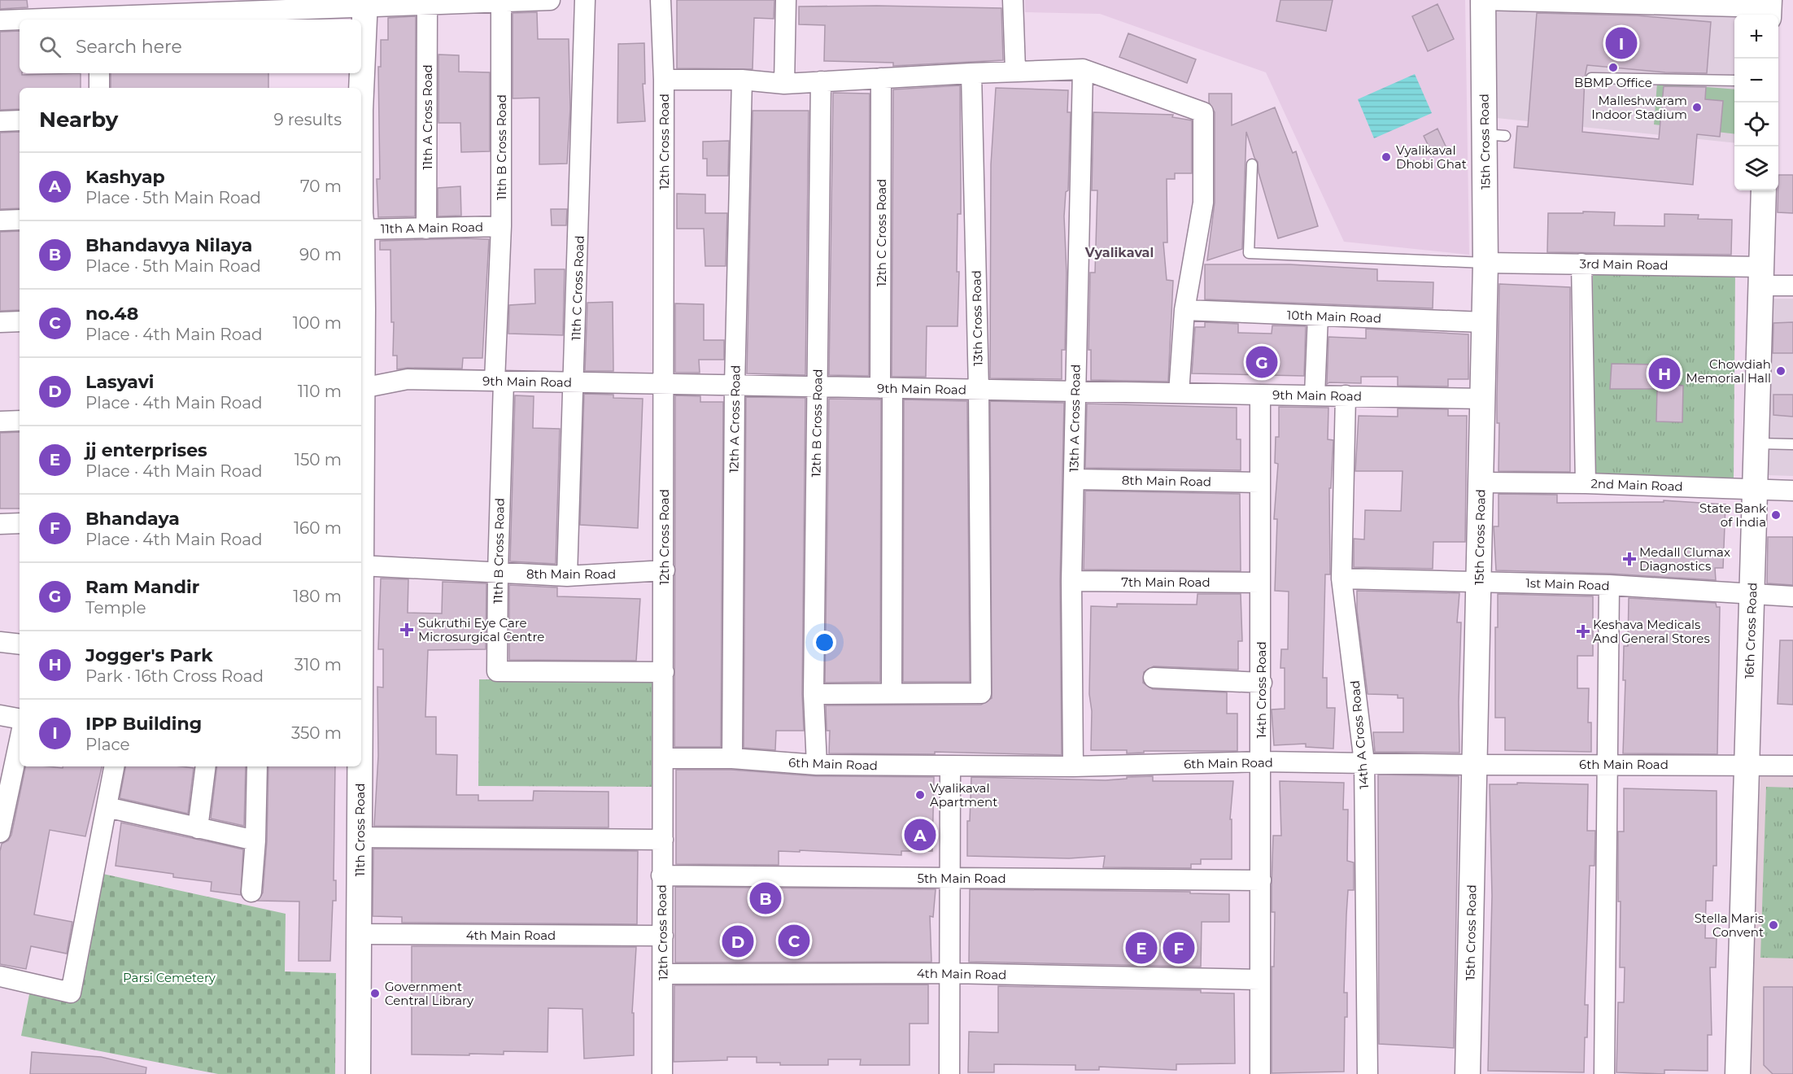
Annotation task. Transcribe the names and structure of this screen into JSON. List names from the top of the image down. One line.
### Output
{"streets":{"street":["11th A Cross Road","12th Cross Road","15th Cross Road","11th B Cross Road","11th A Main Road","12th C Cross Road","3rd Main Road","11th C Cross Road","10th Main Road","13th Cross Road","9th Main Road","13th A Cross Road","12th A Cross Road","12th B Cross Road","8th Main Road","2nd Main Road","7th Main Road","1st Main Road","16th Cross Road","14th Cross Road","14th A Cross Road","6th Main Road","11th Cross Road","5th Main Road","4th Main Road"]},"crossings":[["11th A Cross Road","11th A Main Road"],["12th Cross Road","11th B Cross Road"],["12th Cross Road","9th Main Road"],["12th Cross Road","8th Main Road"],["12th Cross Road","6th Main Road"],["12th Cross Road","5th Main Road"],["12th Cross Road","4th Main Road"],["15th Cross Road","3rd Main Road"],["15th Cross Road","10th Main Road"],["15th Cross Road","9th Main Road"],["15th Cross Road","2nd Main Road"],["15th Cross Road","1st Main Road"],["15th Cross Road","6th Main Road"],["11th B Cross Road","11th A Main Road"],["11th B Cross Road","9th Main Road"],["11th B Cross Road","8th Main Road"],["12th C Cross Road","9th Main Road"],["3rd Main Road","16th Cross Road"],["11th C Cross Road","9th Main Road"],["11th C Cross Road","8th Main Road"],["13th Cross Road","9th Main Road"],["13th Cross Road","12th B Cross Road"],["9th Main Road","13th A Cross Road"],["9th Main Road","12th A Cross Road"],["9th Main Road","12th B Cross Road"],["9th Main Road","14th Cross Road"],["9th Main Road","14th A Cross Road"],["9th Main Road","11th Cross Road"],["13th A Cross Road","8th Main Road"],["13th A Cross Road","7th Main Road"],["13th A Cross Road","6th Main Road"],["12th A Cross Road","6th Main Road"],["12th B Cross Road","6th Main Road"],["8th Main Road","14th Cross Road"],["2nd Main Road","16th Cross Road"],["7th Main Road","14th Cross Road"],["1st Main Road","16th Cross Road"],["1st Main Road","14th A Cross Road"],["16th Cross Road","6th Main Road"],["14th Cross Road","6th Main Road"],["14th Cross Road","5th Main Road"],["14th Cross Road","4th Main Road"],["14th A Cross Road","6th Main Road"],["11th Cross Road","4th Main Road"]],"districts":["Vyalikaval"],"parks":["Parsi Cemetery"],"places":{"other":["BBMP Office","Malleshwaram Indoor Stadium","Vyalikaval Dhobi Ghat","Chowdiah Memorial Hall","State Bank of India","Vyalikaval Apartment","Stella Maris Convent","Government Central Library"],"health":["Medall Clumax Diagnostics","Sukruthi Eye Care Microsurgical Centre","Keshava Medicals And General Stores"]},"page":{"map_buttons":["+","−"],"search":"Search here","pins":["I","G","H","A","B","C","D","E","F"],"heading":["Nearby","9 results"],"list":[{"mark":"A","name":"Kashyap","note":"Place · 5th Main Road","value":"70 m"},{"mark":"B","name":"Bhandavya Nilaya","note":"Place · 5th Main Road","value":"90 m"},{"mark":"C","name":"no.48","note":"Place · 4th Main Road","value":"100 m"},{"mark":"D","name":"Lasyavi","note":"Place · 4th Main Road","value":"110 m"},{"mark":"E","name":"jj enterprises","note":"Place · 4th Main Road","value":"150 m"},{"mark":"F","name":"Bhandaya","note":"Place · 4th Main Road","value":"160 m"},{"mark":"G","name":"Ram Mandir","note":"Temple","value":"180 m"},{"mark":"H","name":"Jogger's Park","note":"Park · 16th Cross Road","value":"310 m"},{"mark":"I","name":"IPP Building","note":"Place","value":"350 m"}]}}
